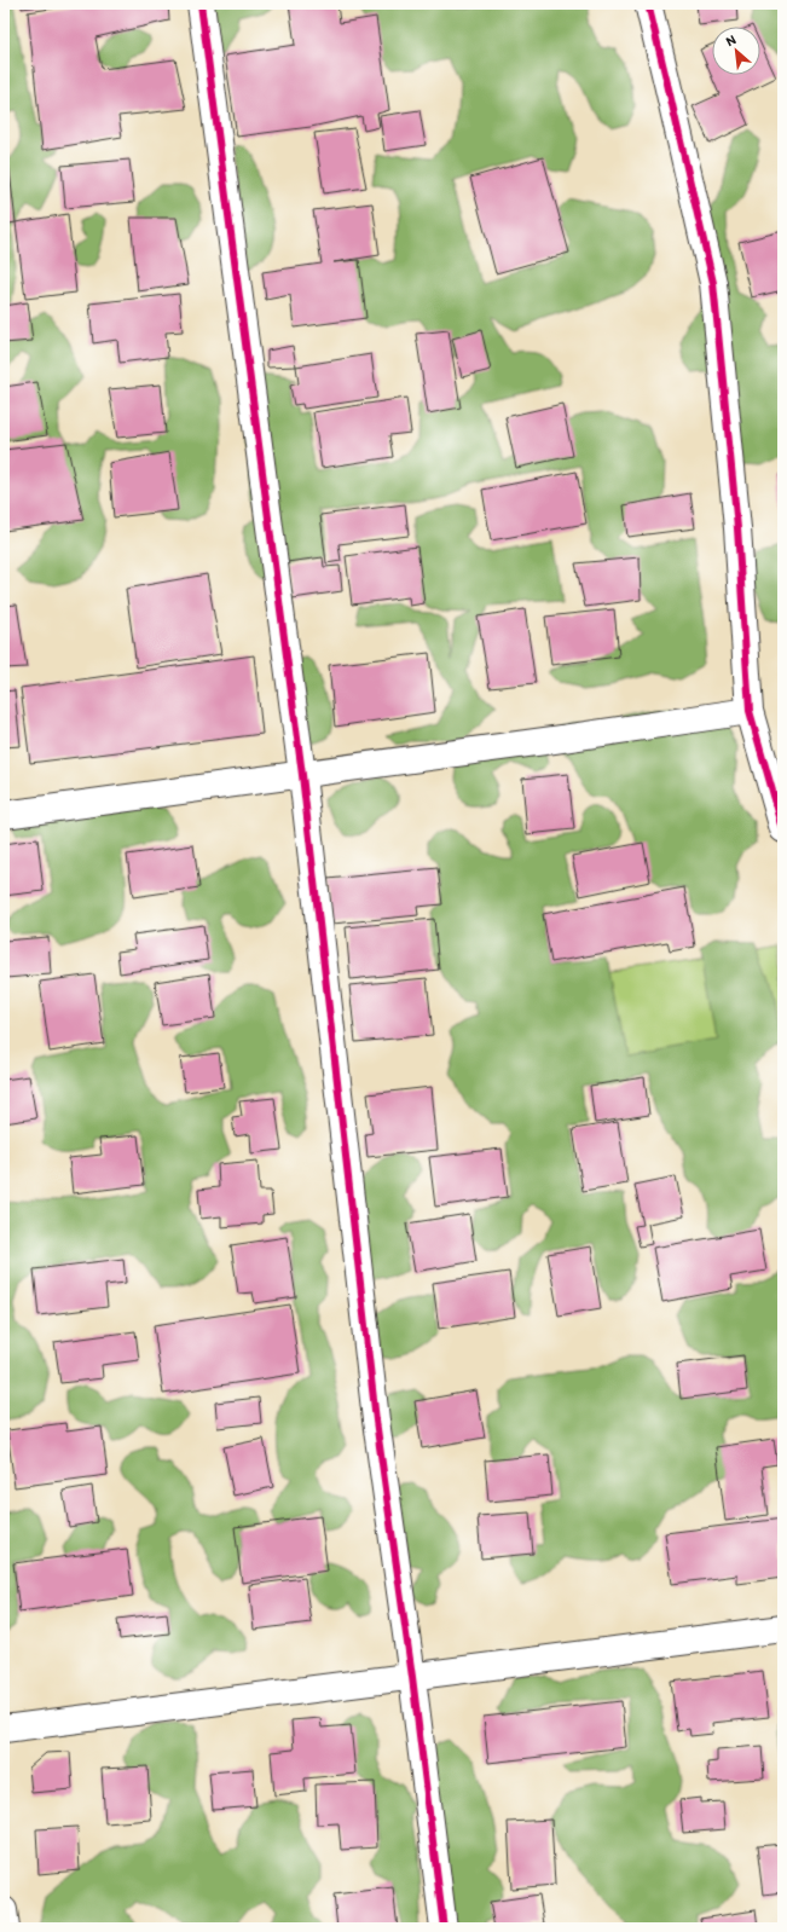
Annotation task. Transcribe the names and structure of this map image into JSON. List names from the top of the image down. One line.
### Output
{"north":"top left"}
